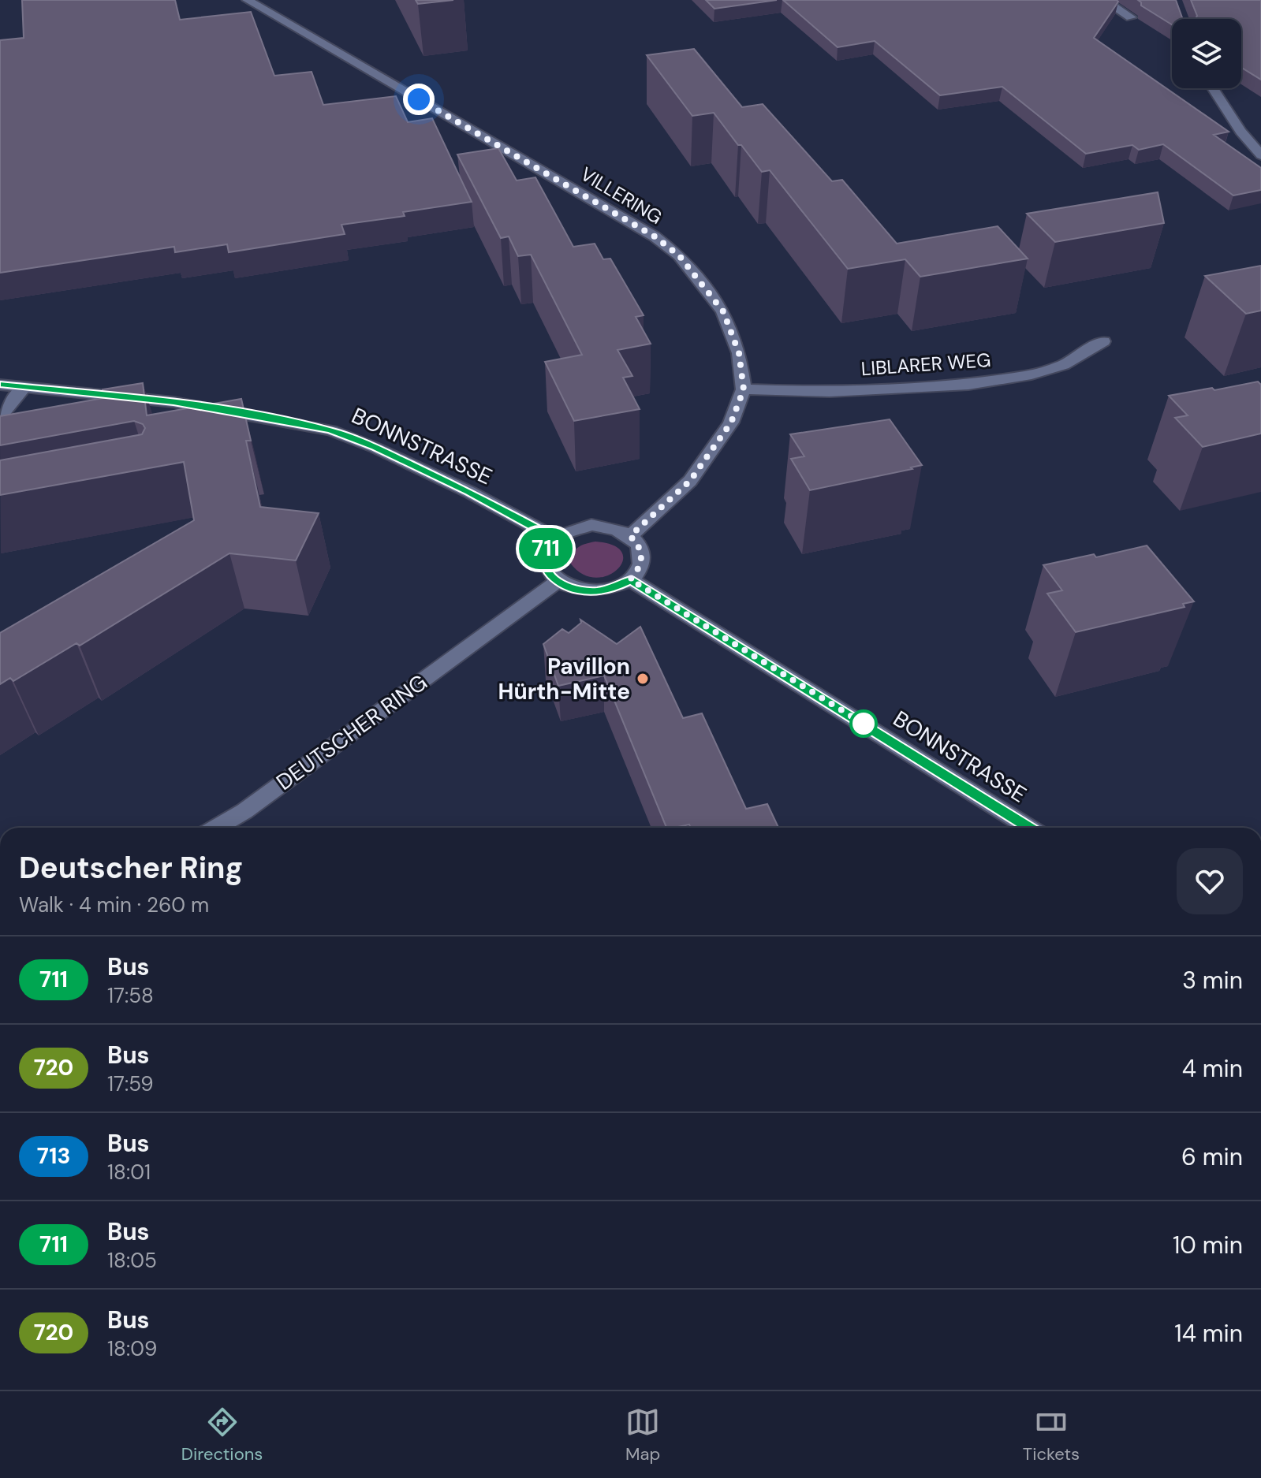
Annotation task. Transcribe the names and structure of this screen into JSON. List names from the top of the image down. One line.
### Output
{"streets":{"street":["VILLERING","LIBLARER WEG","BONNSTRASSE","DEUTSCHER RING"]},"crossings":[["VILLERING","LIBLARER WEG"],["VILLERING","BONNSTRASSE"],["VILLERING","DEUTSCHER RING"],["BONNSTRASSE","DEUTSCHER RING"]],"places":["Pavillon Hürth-Mitte"],"lines":["bus line 711"],"page":{"on_map":"711","heading":["Deutscher Ring","Walk · 4 min · 260 m"],"list":[{"mark":"711","name":"Bus","note":"17:58","value":"3 min"},{"mark":"720","name":"Bus","note":"17:59","value":"4 min"},{"mark":"713","name":"Bus","note":"18:01","value":"6 min"},{"mark":"711","name":"Bus","note":"18:05","value":"10 min"},{"mark":"720","name":"Bus","note":"18:09","value":"14 min"}],"tabs":["Directions","Map","Tickets"]}}
